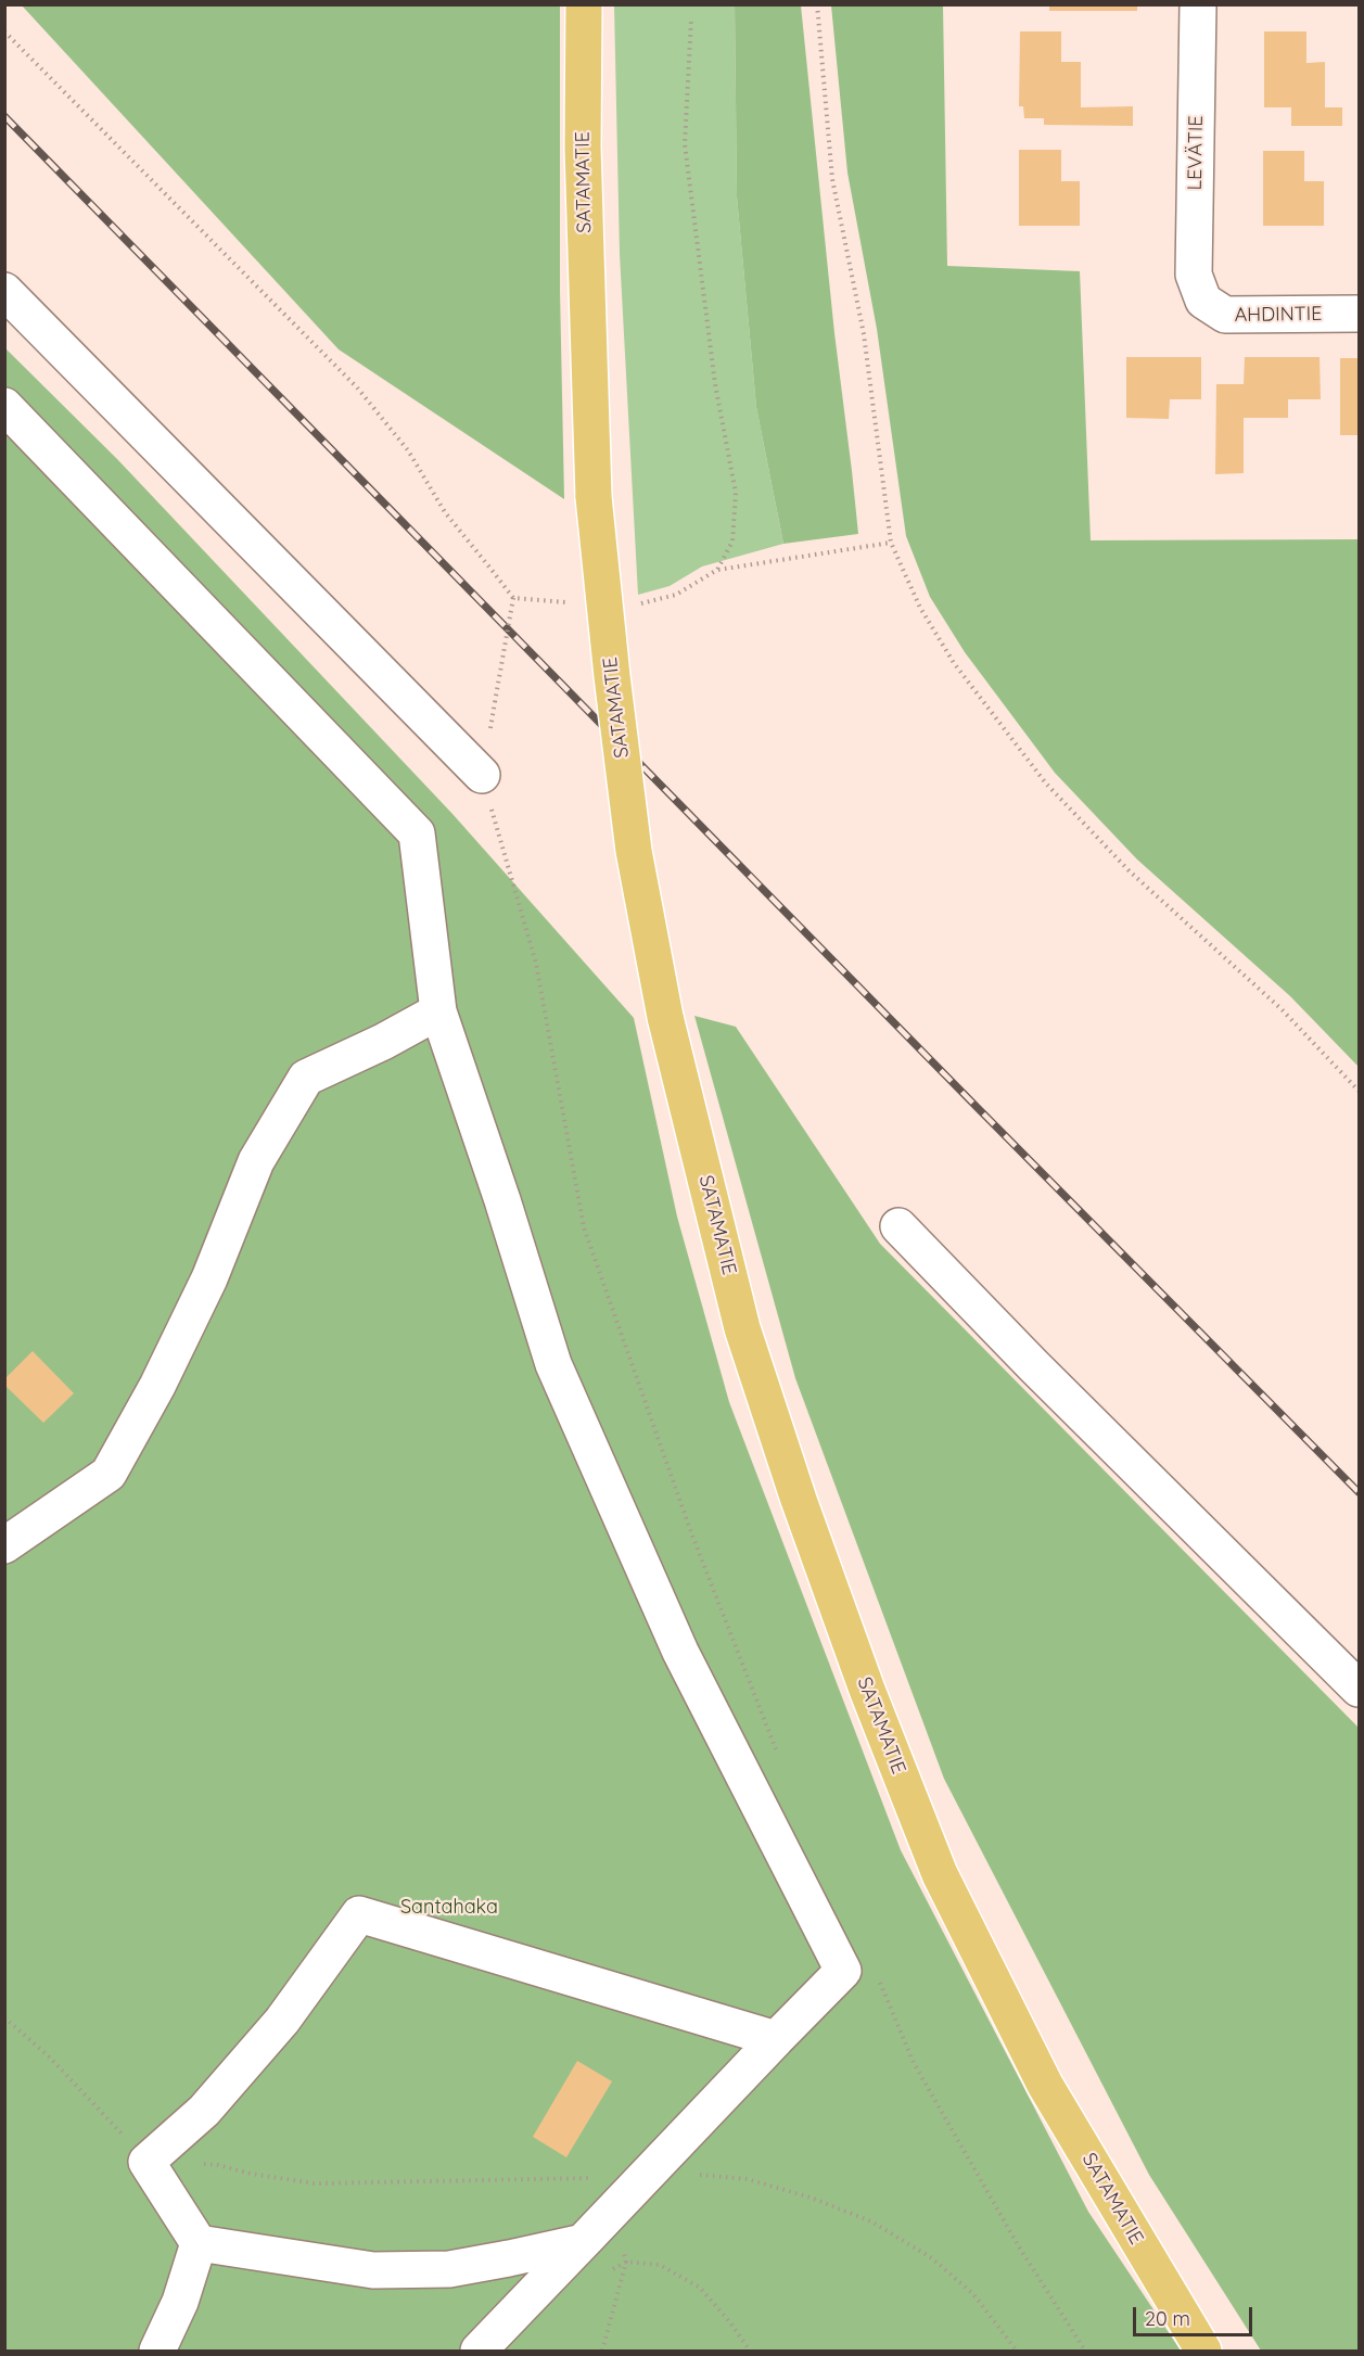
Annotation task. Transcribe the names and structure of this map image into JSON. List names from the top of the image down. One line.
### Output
{"streets":{"main road":["SATAMATIE"],"street":["LEVÄTIE","AHDINTIE"]},"crossings":[["LEVÄTIE","AHDINTIE"]],"parks":["Santahaka"],"scale_bar":"20 m"}
